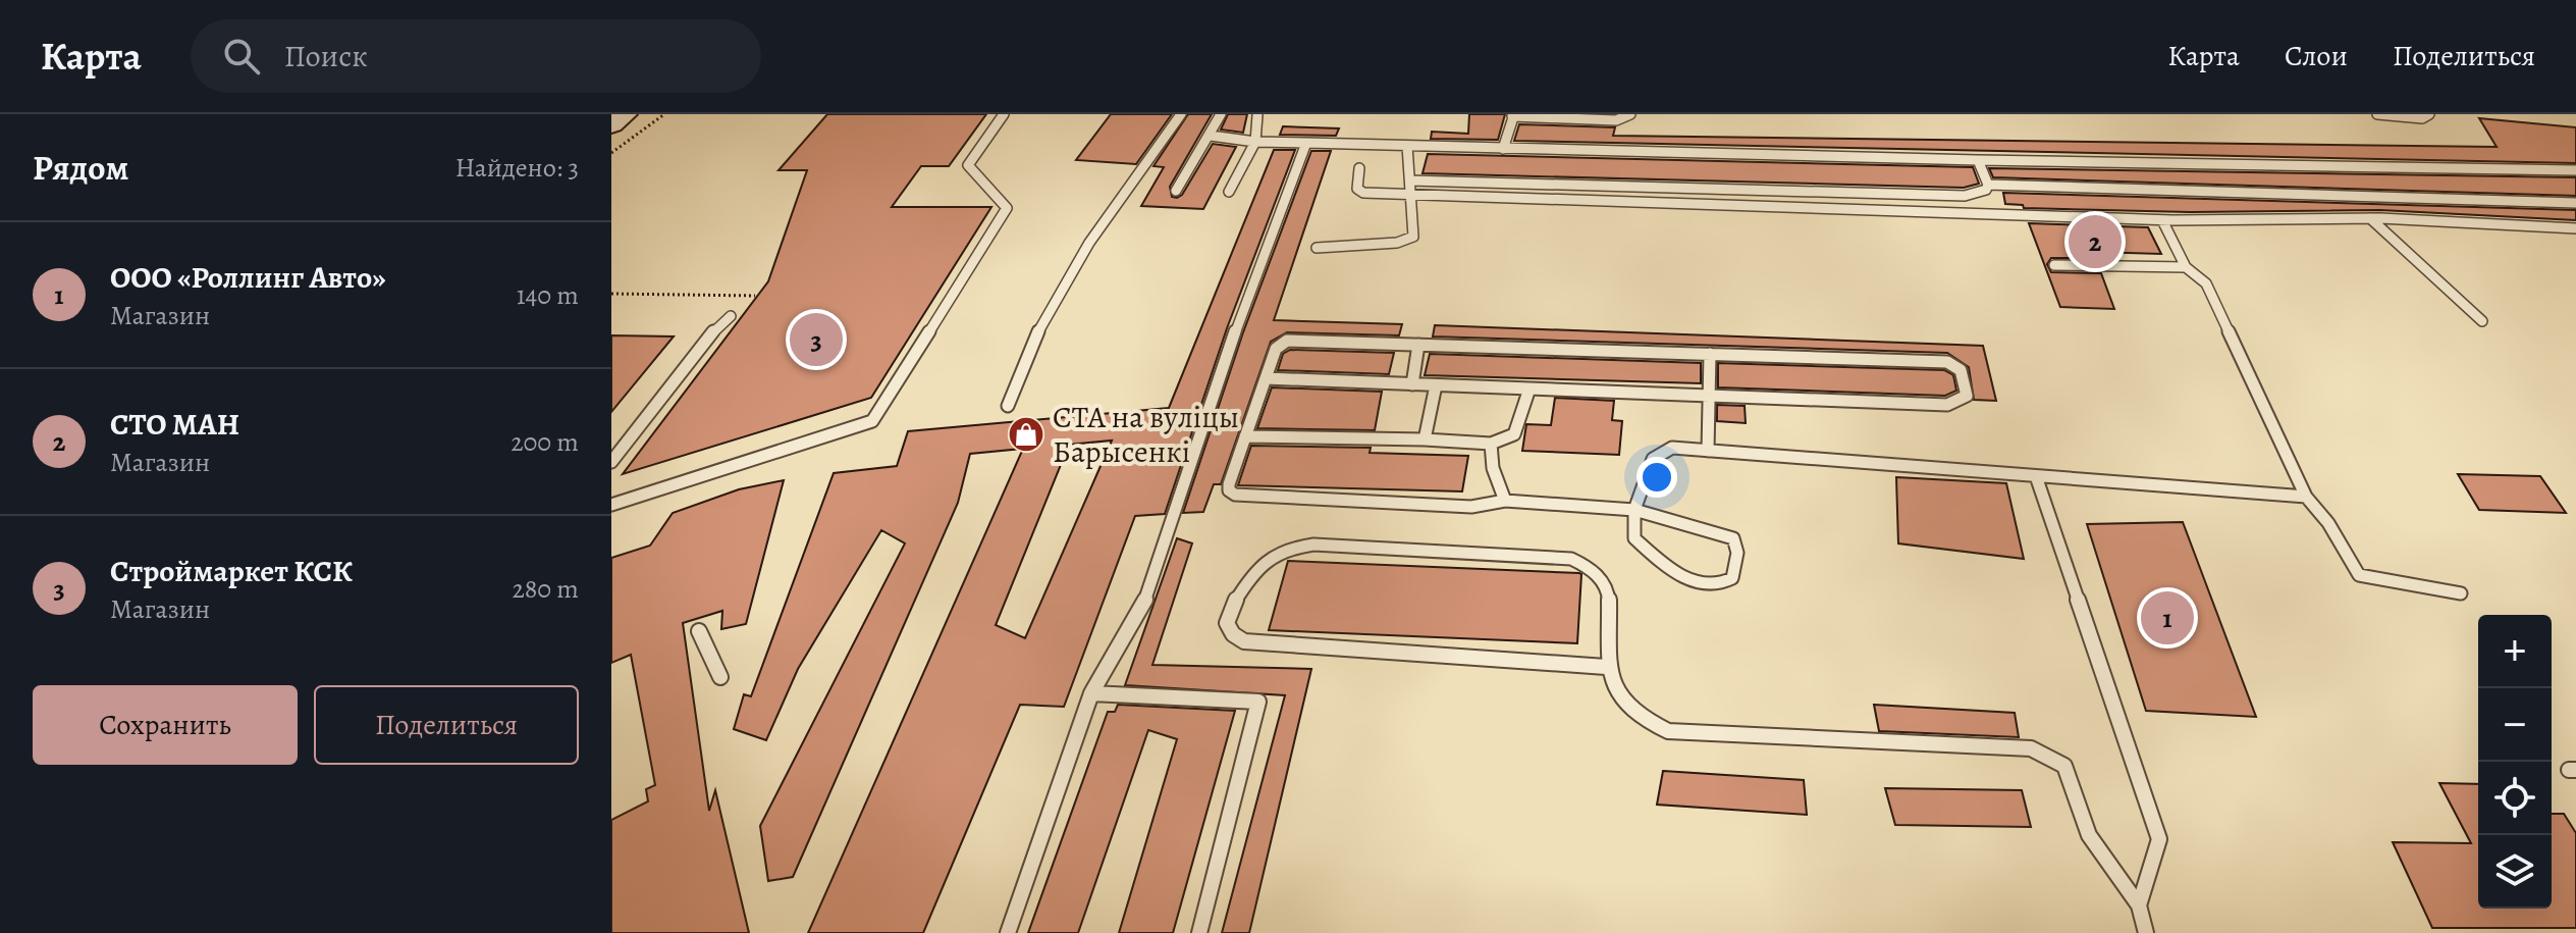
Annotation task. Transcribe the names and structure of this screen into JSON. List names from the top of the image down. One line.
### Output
{"places":{"shop":["СТА на вуліцы Барысенкі"]},"page":{"header":"Карта","search":"Поиск","nav":["Карта","Слои","Поделиться"],"heading":["Рядом","Найдено: 3"],"pins":["2","3","1"],"list":[{"mark":"1","name":"ООО «Роллинг Авто»","note":"Магазин","value":"140 m"},{"mark":"2","name":"СТО МАН","note":"Магазин","value":"200 m"},{"mark":"3","name":"Строймаркет КСК","note":"Магазин","value":"280 m"}],"map_buttons":["+","−"],"buttons":["Сохранить","Поделиться"]}}
